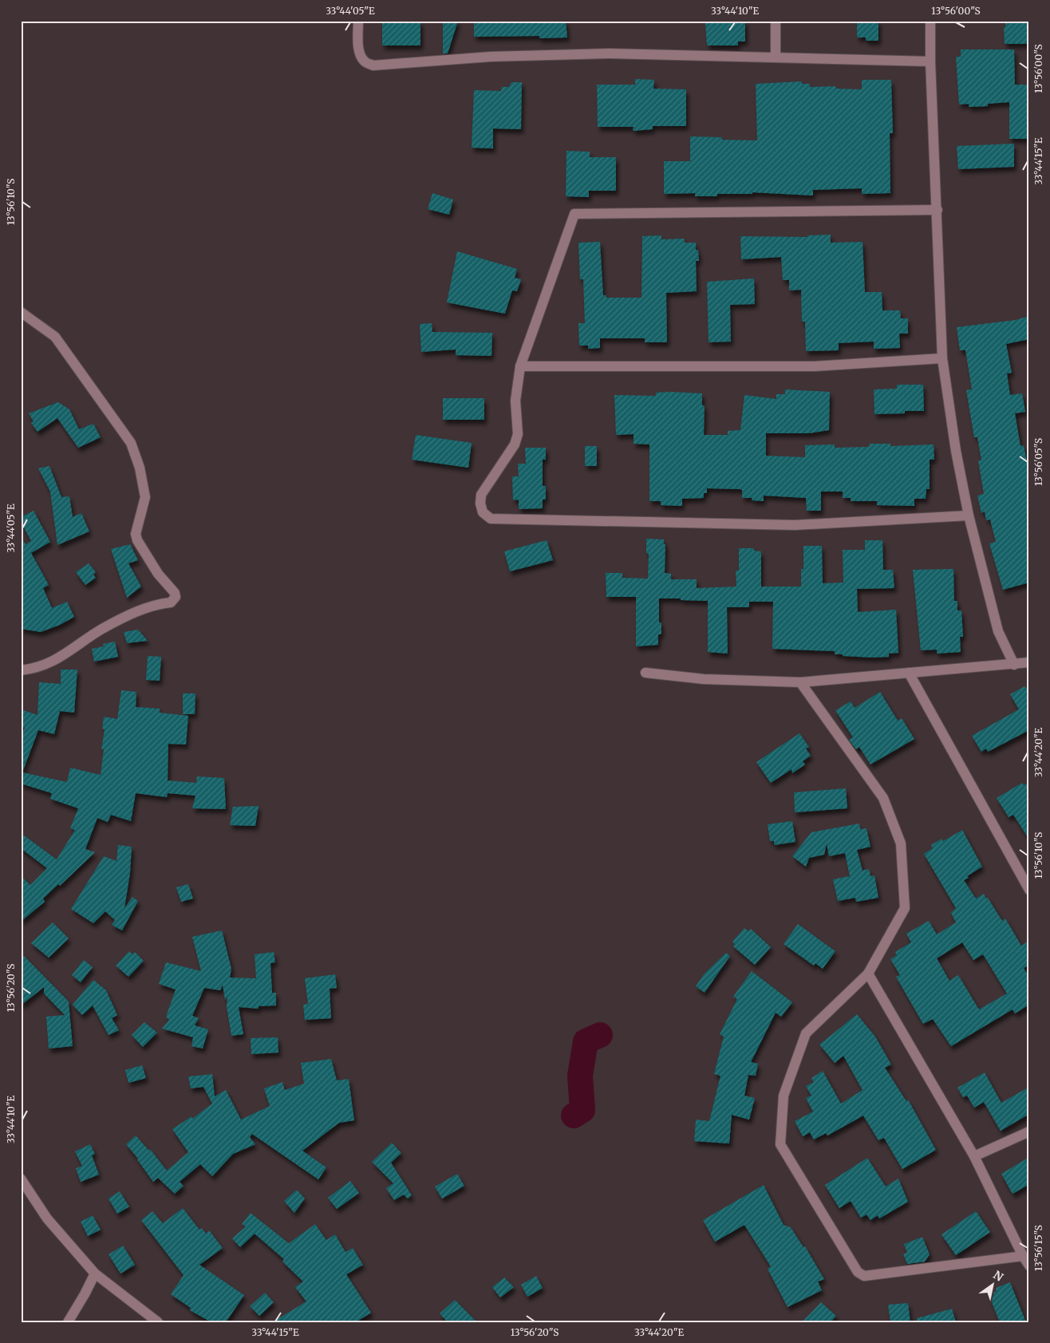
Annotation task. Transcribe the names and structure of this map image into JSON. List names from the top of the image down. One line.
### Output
{"north":"top right","coordinates":["33°44'05\"E","33°44'10\"E","13°56'00\"S","33°44'15\"E","13°56'10\"S","13°56'05\"S","33°44'20\"E","13°56'20\"S","13°56'15\"S"]}
